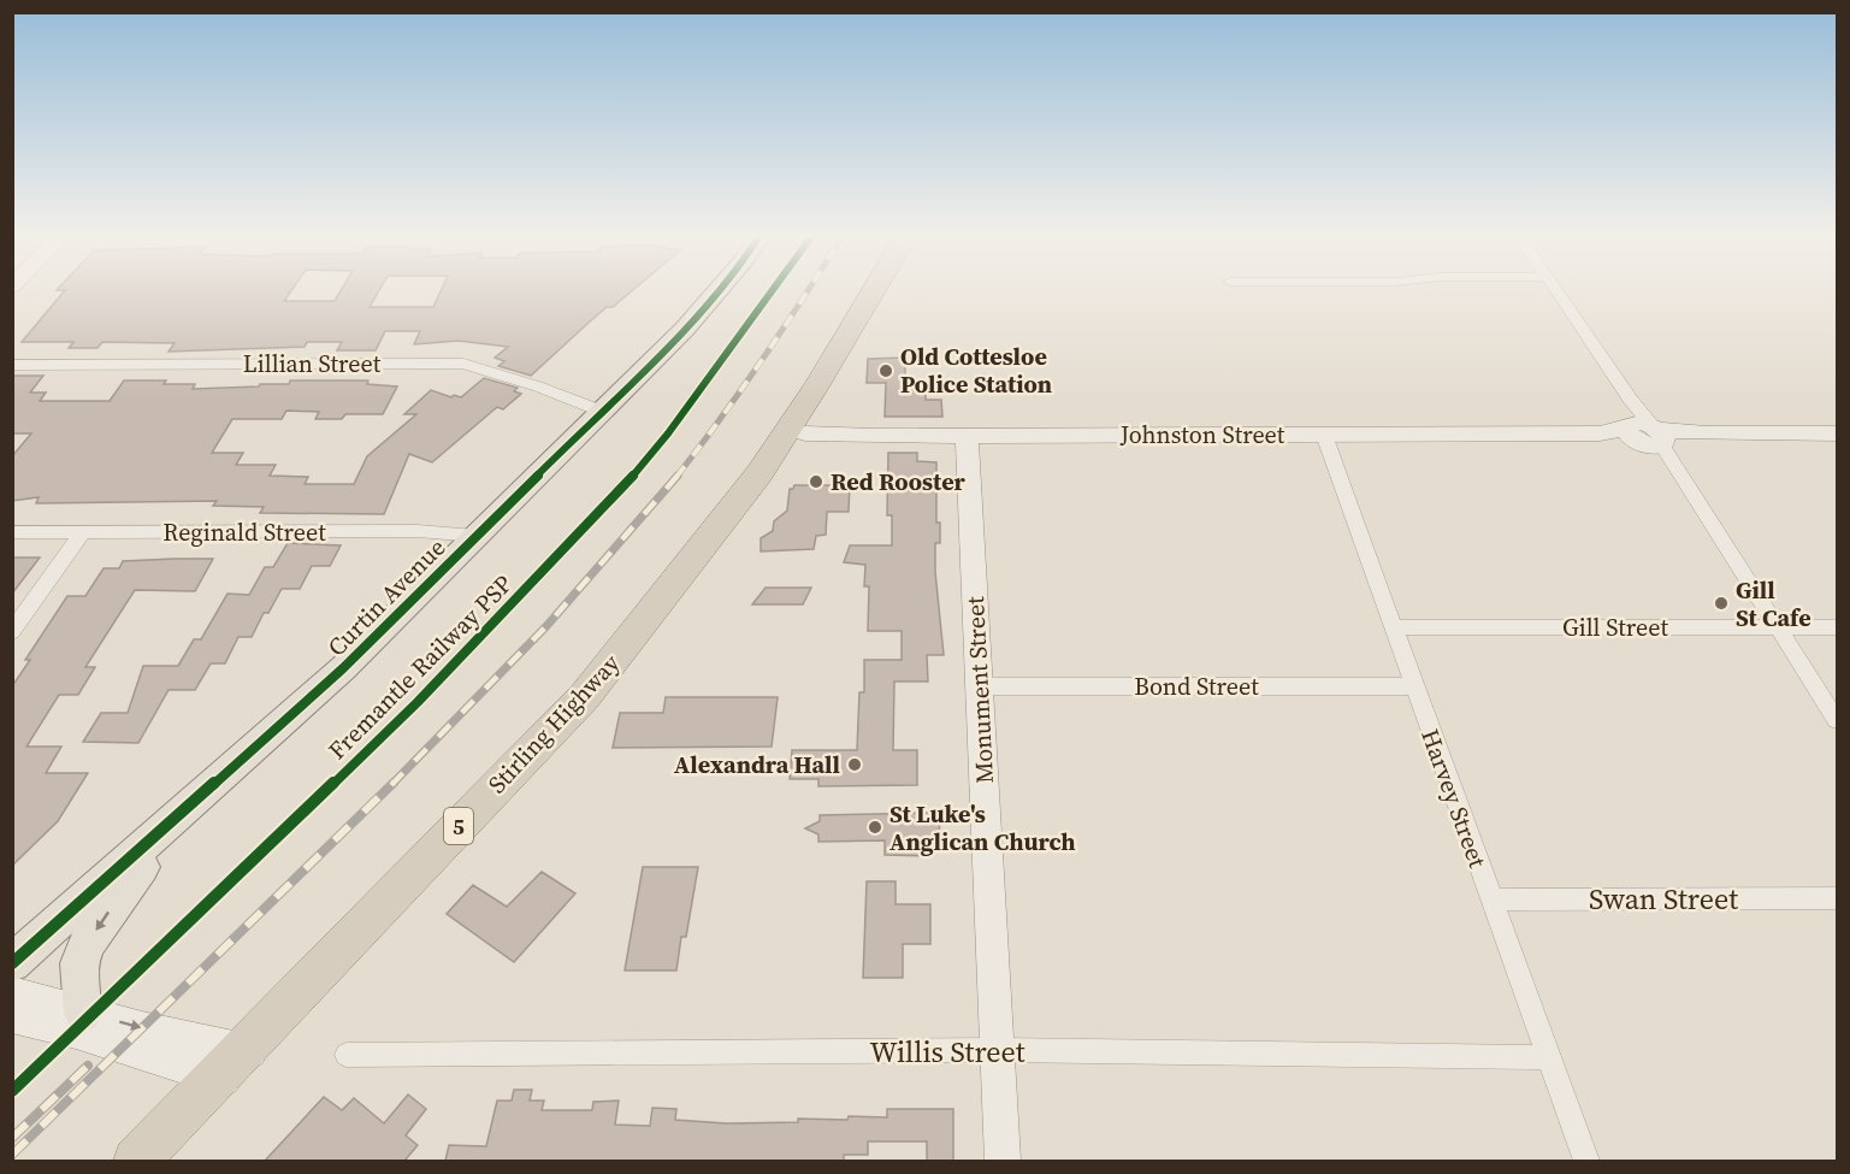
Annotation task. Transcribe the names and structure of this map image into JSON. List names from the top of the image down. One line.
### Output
{"streets":{"highway":["Stirling Highway","5"],"main road":["Curtin Avenue"],"street":["Lillian Street","Johnston Street","Reginald Street","Gill Street","Bond Street","Monument Street","Harvey Street","Swan Street","Willis Street"],"cycle path":["Fremantle Railway PSP"]},"crossings":[["Lillian Street","Curtin Avenue"],["Johnston Street","Monument Street"],["Johnston Street","Stirling Highway"],["Johnston Street","Harvey Street"],["Reginald Street","Curtin Avenue"],["Gill Street","Harvey Street"],["Bond Street","Monument Street"],["Bond Street","Harvey Street"],["Monument Street","Willis Street"],["Harvey Street","Swan Street"],["Harvey Street","Willis Street"]],"places":["Old Cottesloe Police Station","Red Rooster","Gill St Cafe","Alexandra Hall","St Luke's Anglican Church"]}
